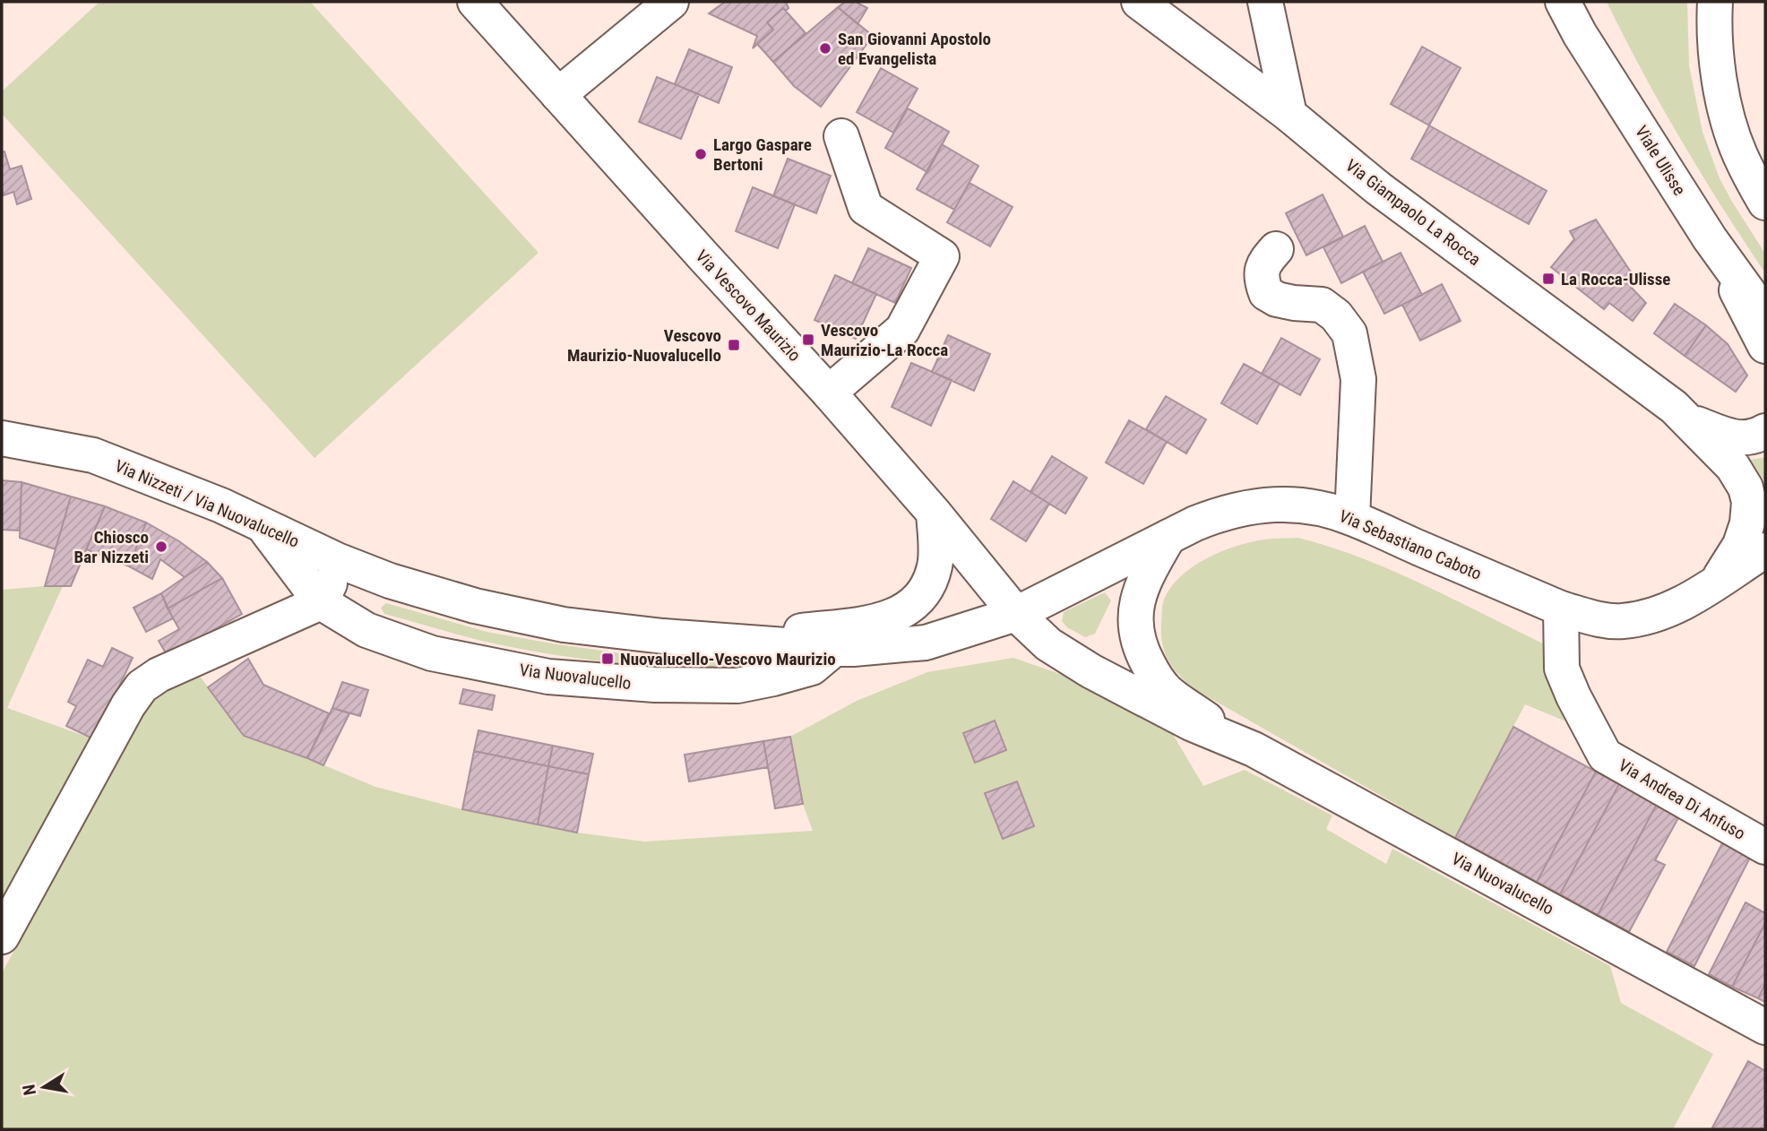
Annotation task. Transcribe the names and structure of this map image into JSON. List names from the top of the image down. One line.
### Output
{"streets":{"main road":["Viale Ulisse","Via Giampaolo La Rocca","Via Vescovo Maurizio","Via Nizzeti / Via Nuovalucello","Via Sebastiano Caboto","Via Nuovalucello","Via Andrea Di Anfuso"]},"crossings":[["Via Vescovo Maurizio","Via Sebastiano Caboto"],["Via Vescovo Maurizio","Via Nuovalucello"],["Via Sebastiano Caboto","Via Nuovalucello"],["Via Sebastiano Caboto","Via Andrea Di Anfuso"]],"places":{"other":["San Giovanni Apostolo ed Evangelista","Largo Gaspare Bertoni","Chiosco Bar Nizzeti"],"transit":["La Rocca-Ulisse","Vescovo Maurizio-La Rocca","Vescovo Maurizio-Nuovalucello","Nuovalucello-Vescovo Maurizio"]},"north":"left"}
